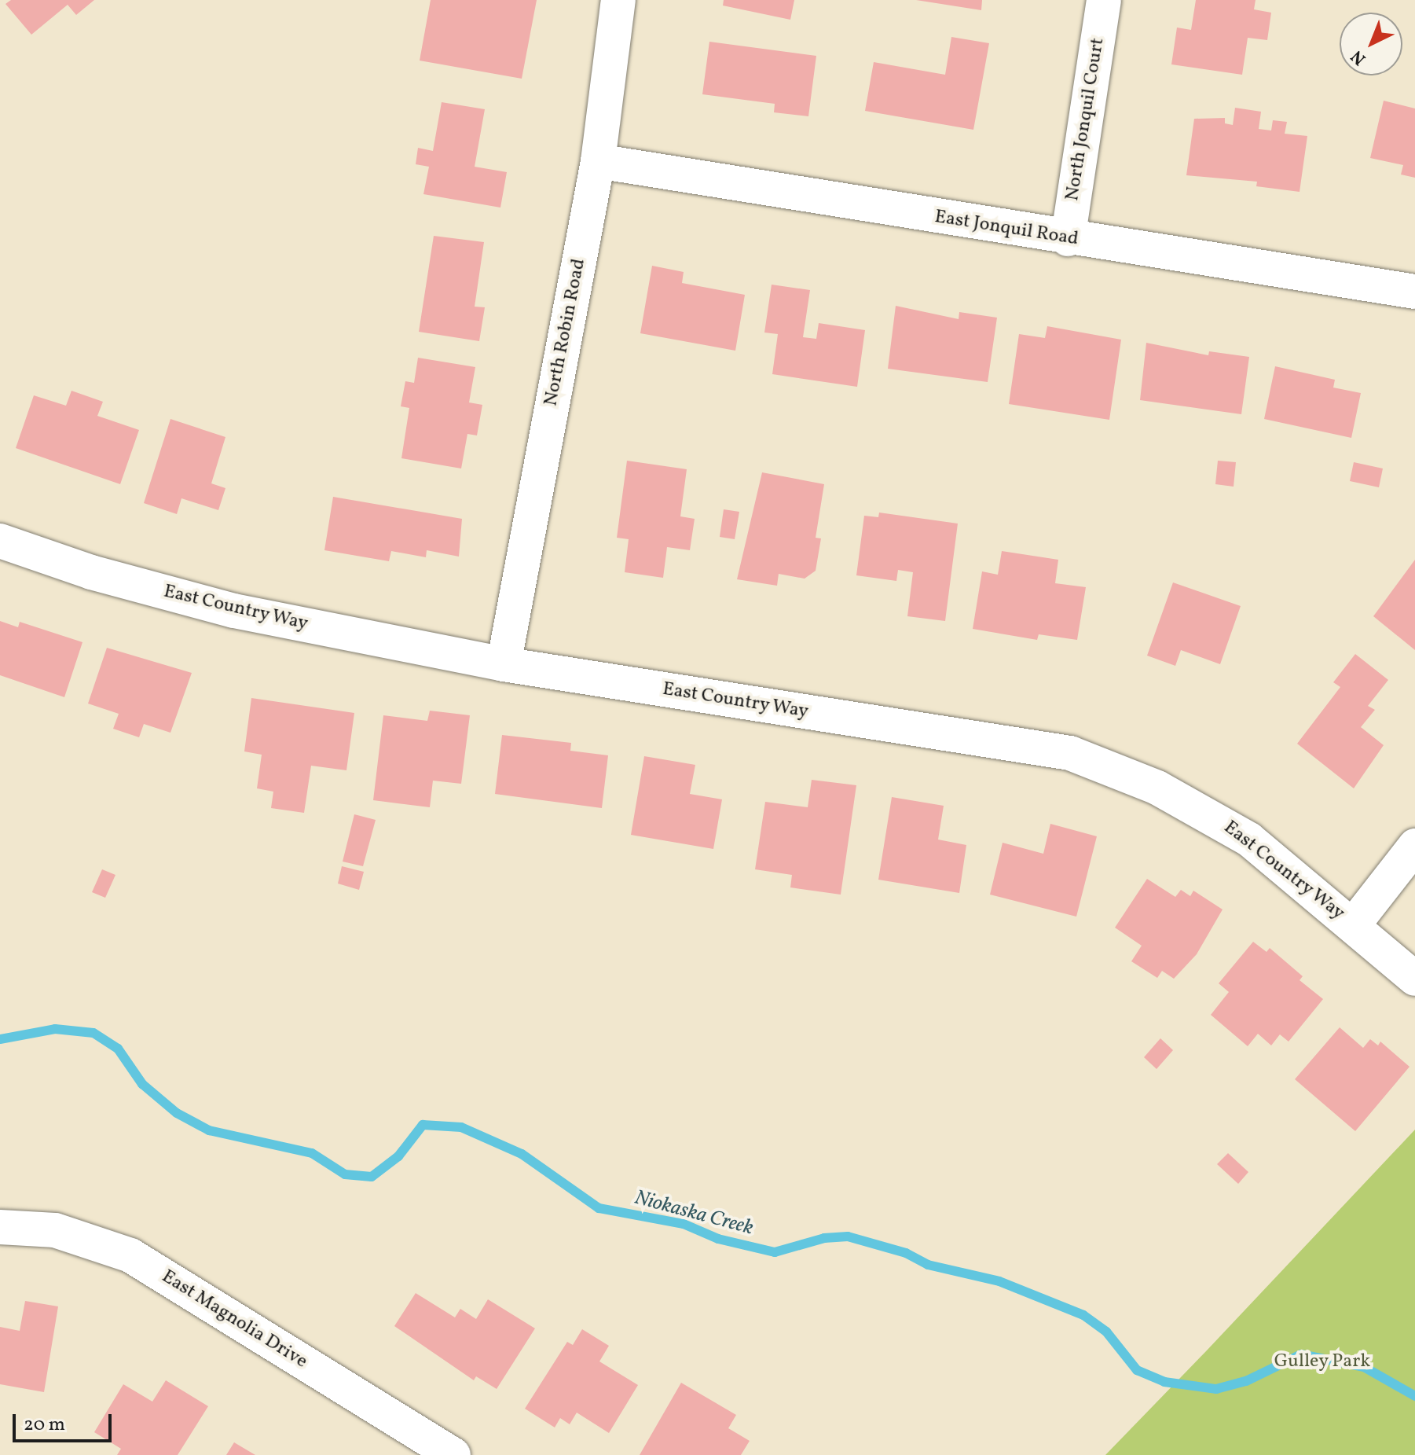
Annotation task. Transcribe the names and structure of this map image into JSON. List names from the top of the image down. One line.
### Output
{"streets":{"street":["North Jonquil Court","East Jonquil Road","North Robin Road","East Country Way","East Magnolia Drive"]},"crossings":[["North Jonquil Court","East Jonquil Road"],["East Jonquil Road","North Robin Road"],["North Robin Road","East Country Way"]],"water":["Niokaska Creek"],"parks":["Gulley Park"],"scale_bar":"20 m","north":"bottom left"}
